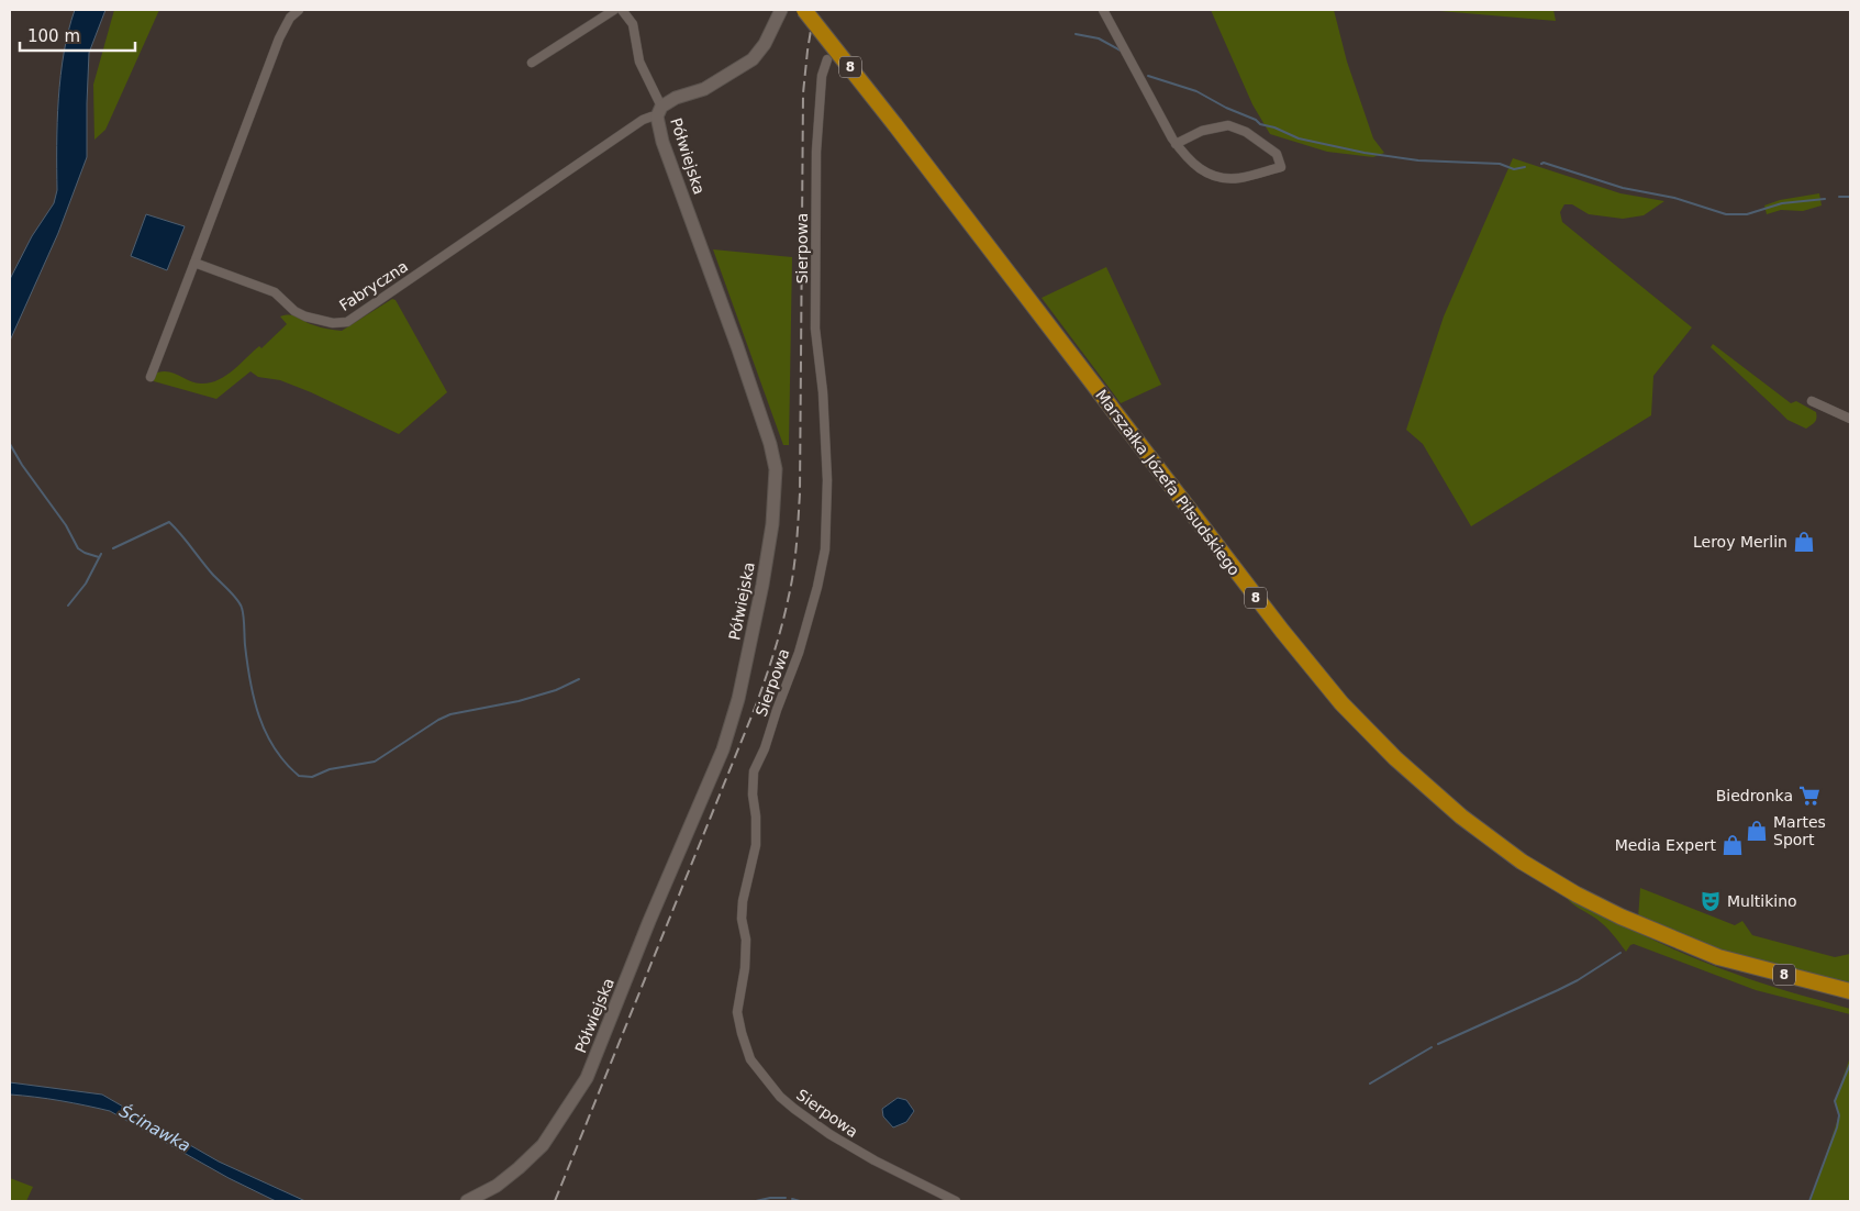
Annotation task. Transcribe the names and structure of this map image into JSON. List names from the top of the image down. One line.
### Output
{"streets":{"highway":["8","Marszałka Józefa Piłsudskiego"],"street":["Półwiejska","Sierpowa","Fabryczna"]},"crossings":[["8","Marszałka Józefa Piłsudskiego"],["Półwiejska","Fabryczna"]],"water":["Ścinawka"],"places":{"shop":["Leroy Merlin","Martes Sport","Media Expert"],"supermarket":["Biedronka"],"theatre":["Multikino"]},"scale_bar":"100 m"}
